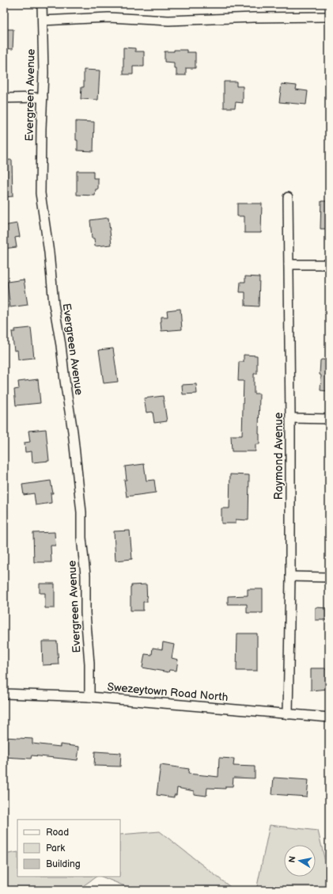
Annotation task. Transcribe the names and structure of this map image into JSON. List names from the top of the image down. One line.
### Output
{"streets":{"street":["Evergreen Avenue","Raymond Avenue","Swezeytown Road North"]},"crossings":[["Evergreen Avenue","Swezeytown Road North"],["Raymond Avenue","Swezeytown Road North"]],"legend":["Road","Park","Building"],"north":"left"}
